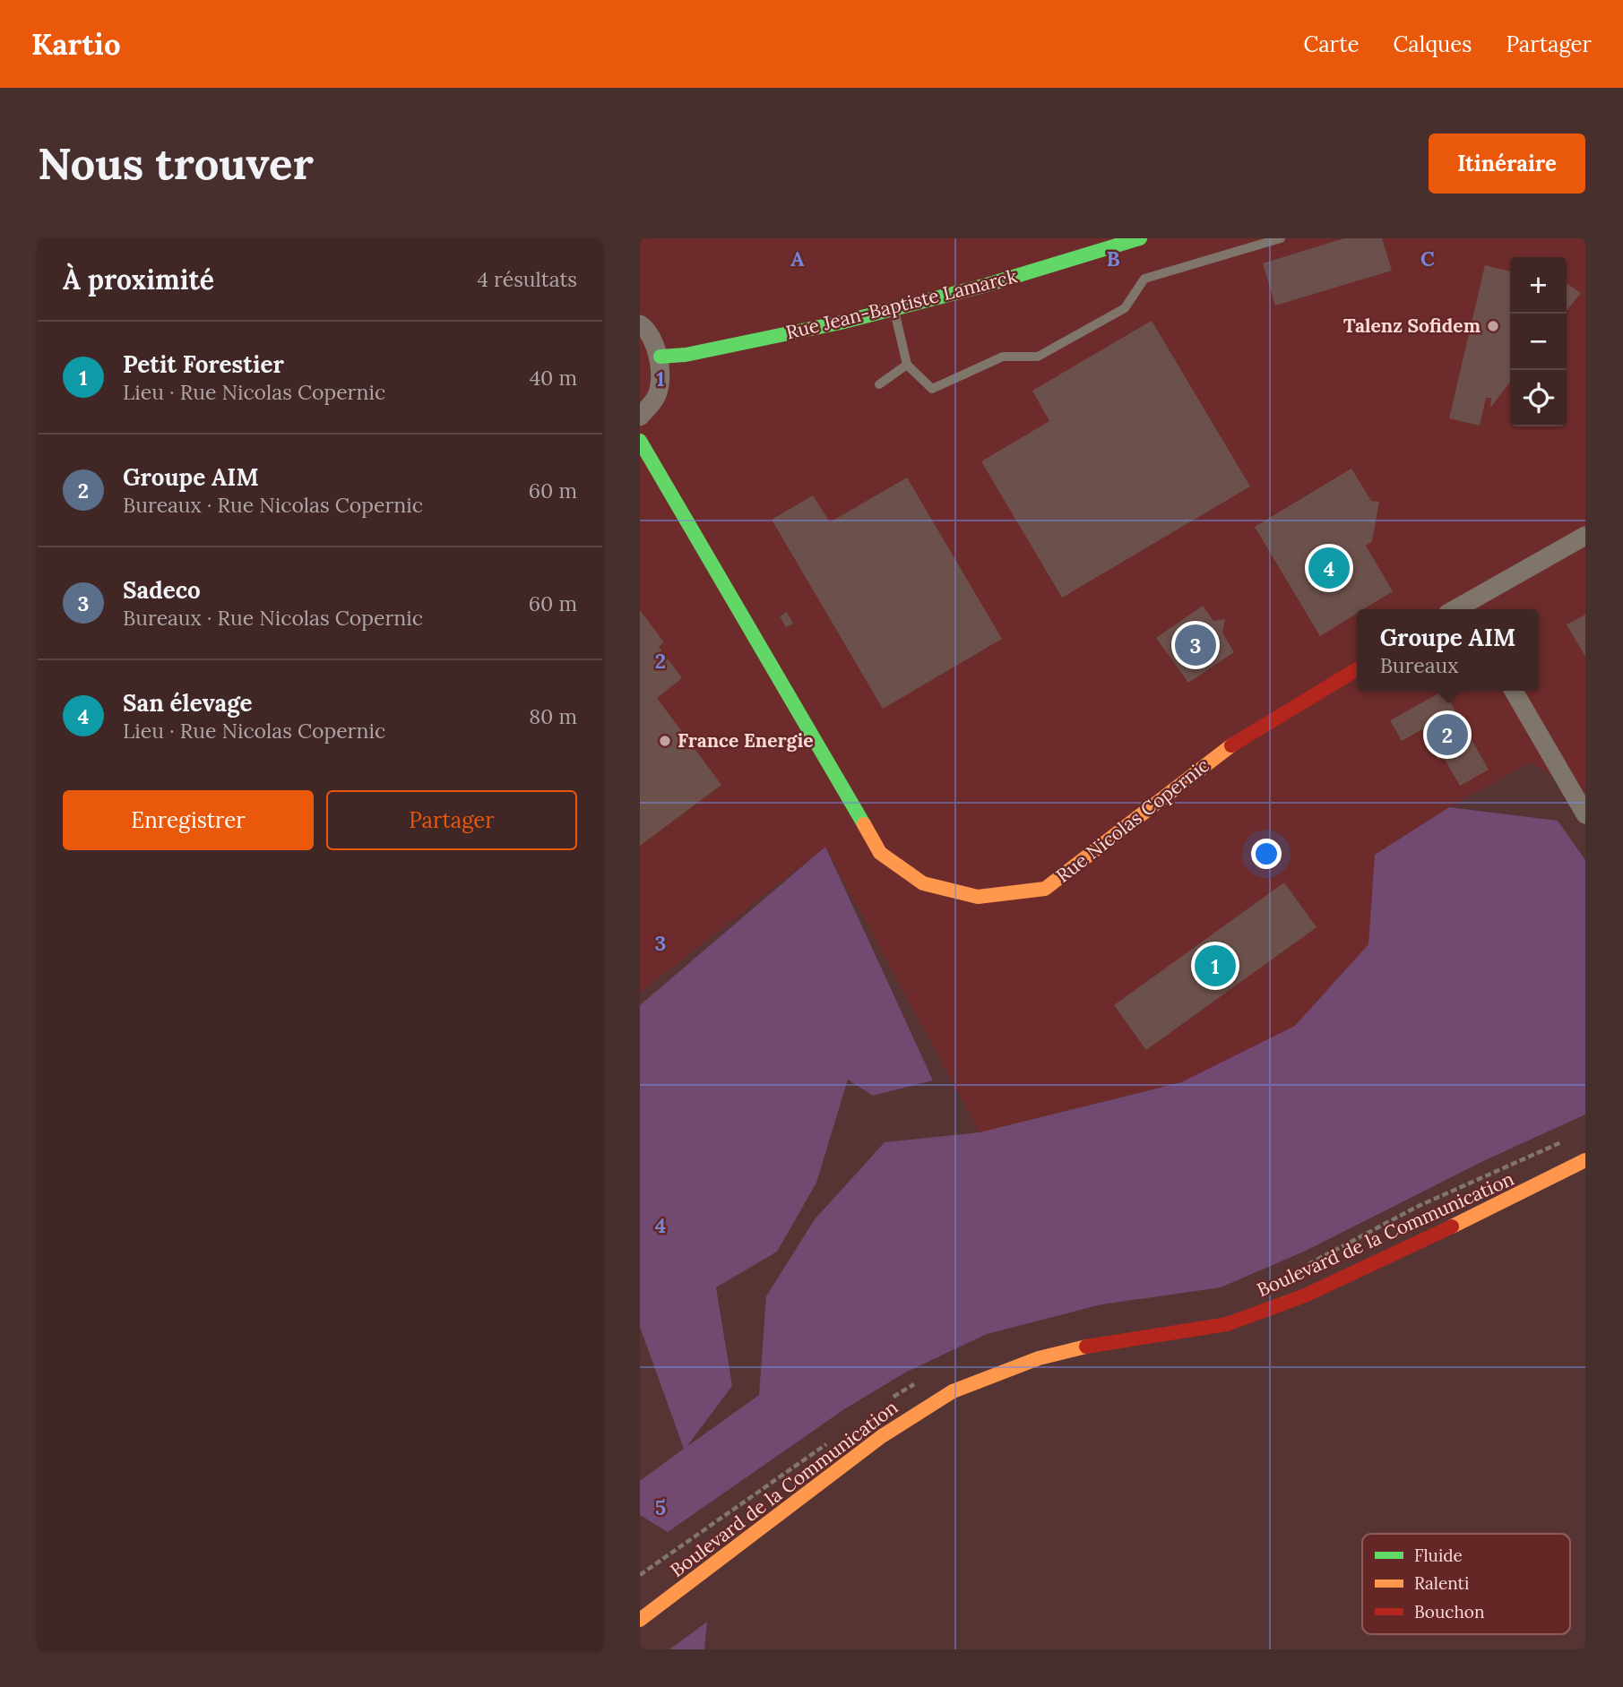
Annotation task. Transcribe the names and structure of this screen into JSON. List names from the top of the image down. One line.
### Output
{"streets":{"street":["Rue Jean-Baptiste Lamarck","Rue Nicolas Copernic","Boulevard de la Communication"]},"places":["Talenz Sofidem","France Energie"],"legend":["Fluide","Ralenti","Bouchon"],"page":{"header":"Kartio","nav":["Carte","Calques","Partager"],"buttons":["Itinéraire",["Enregistrer","Partager"]],"title":"Nous trouver","heading":["À proximité","4 résultats"],"map_buttons":["+","−"],"list":[{"mark":"1","name":"Petit Forestier","note":"Lieu · Rue Nicolas Copernic","value":"40 m"},{"mark":"2","name":"Groupe AIM","note":"Bureaux · Rue Nicolas Copernic","value":"60 m"},{"mark":"3","name":"Sadeco","note":"Bureaux · Rue Nicolas Copernic","value":"60 m"},{"mark":"4","name":"San élevage","note":"Lieu · Rue Nicolas Copernic","value":"80 m"}],"pins":["4","3","2","1"],"popup":["Groupe AIM","Bureaux"]},"grid":{"columns":["A","B","C"],"rows":["1","2","3","4","5"]}}
